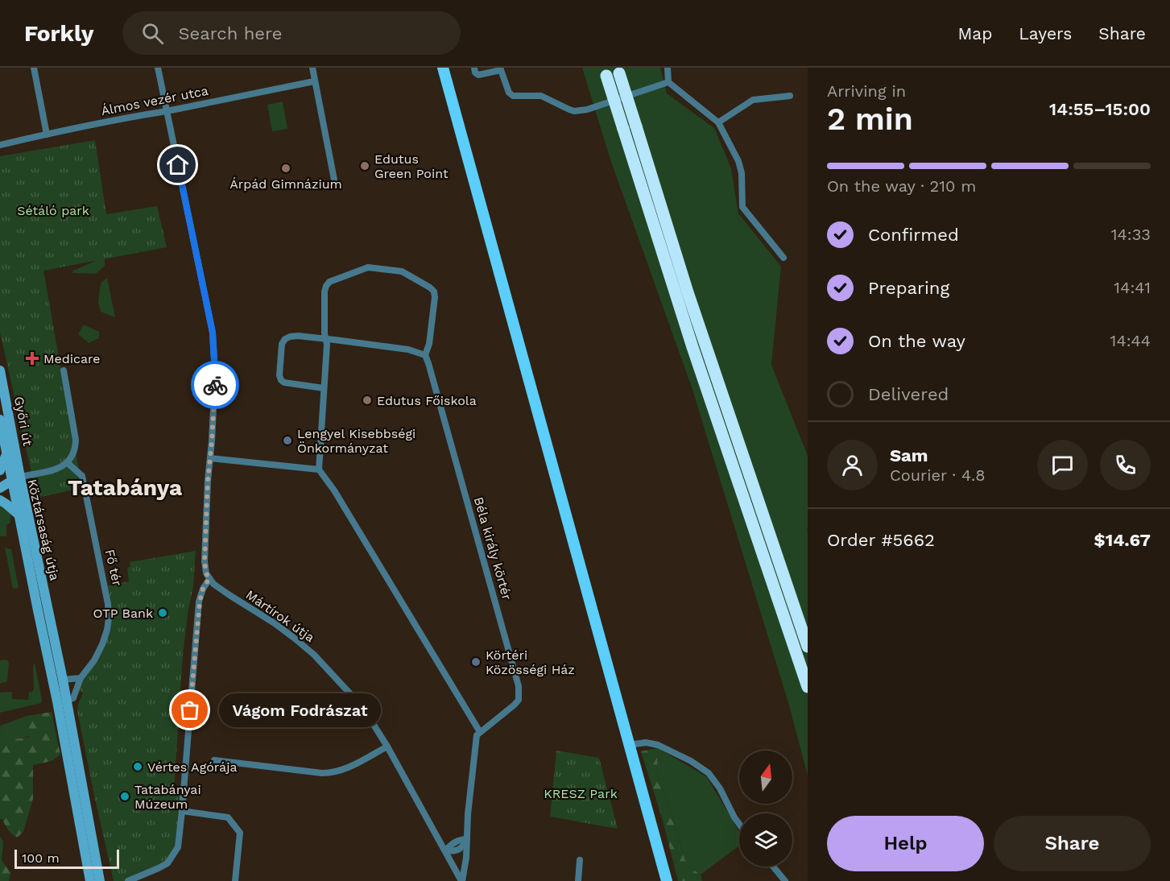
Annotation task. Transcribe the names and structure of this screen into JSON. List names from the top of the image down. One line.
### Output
{"streets":{"street":["Álmos vezér utca","Győri út","Köztársaság útja","Béla király körtér","Fő tér","Mártírok útja"]},"crossings":[["Győri út","Köztársaság útja"],["Köztársaság útja","Fő tér"]],"districts":["Tatabánya"],"parks":["Sétáló park","KRESZ Park"],"places":{"other":["Edutus Green Point","Árpád Gimnázium","Edutus Főiskola","Lengyel Kisebbségi Önkormányzat","OTP Bank","Körtéri Közösségi Ház","Vágom Fodrászat","Vértes Agórája","Tatabányai Múzeum"],"health":["Medicare"]},"scale_bar":"100 m","north":"top","page":{"header":"Forkly","search":"Search here","nav":["Map","Layers","Share"],"heading":["2 min","Arriving in","14:55–15:00"],"panel":["Sam","Courier · 4.8","Order #5662","$14.67"],"bar":"On the way · 210 m","list":[["Confirmed","14:33"],["Preparing","14:41"],["On the way","14:44"],"Delivered"],"bubble":"Vágom Fodrászat","buttons":["Help","Share"],"scale":"100 m"}}
